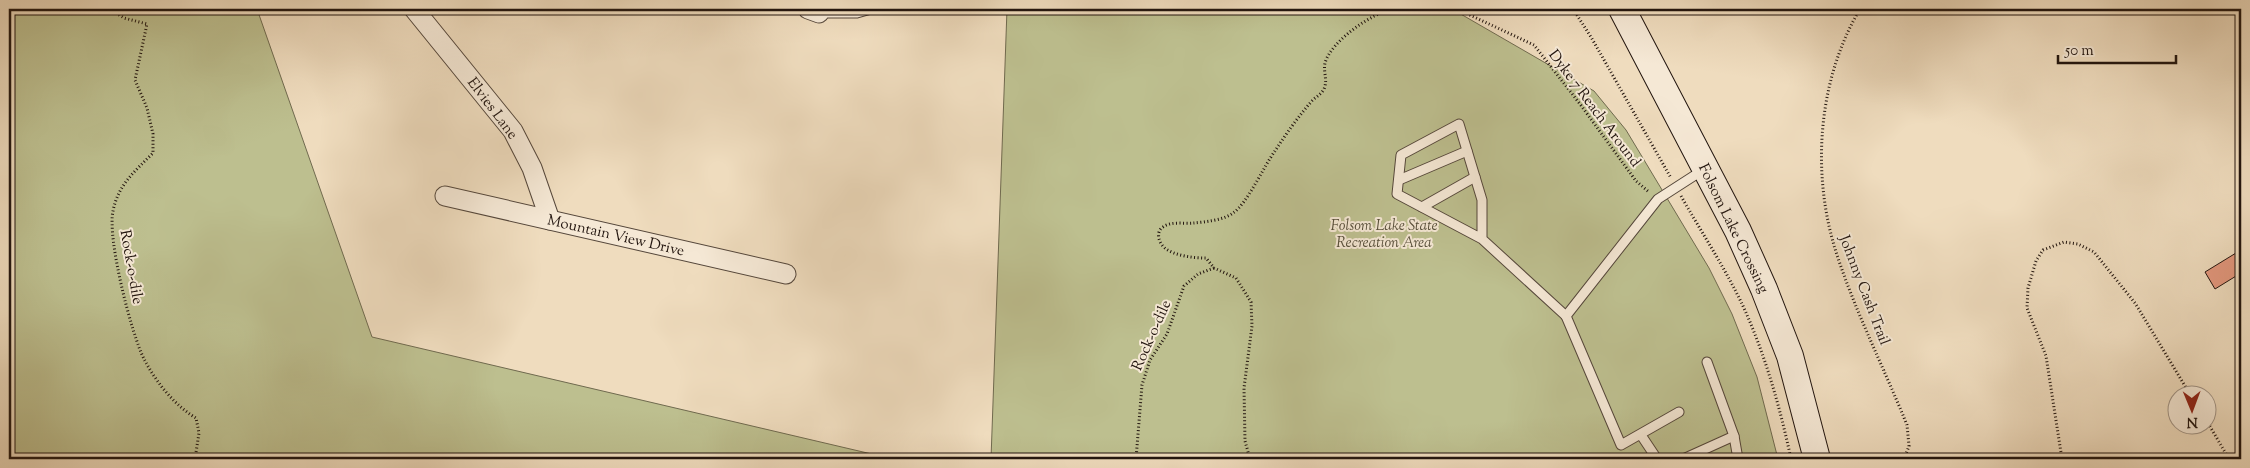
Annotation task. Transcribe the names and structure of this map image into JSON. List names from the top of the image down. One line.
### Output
{"streets":{"main road":["Folsom Lake Crossing"],"street":["Elvies Lane","Mountain View Drive"],"path":["Dyke 7 Reach Around","Rock-o-dile","Johnny Cash Trail"]},"crossings":[["Elvies Lane","Mountain View Drive"]],"parks":["Folsom Lake State Recreation Area"],"scale_bar":"50 m","north":"bottom"}
